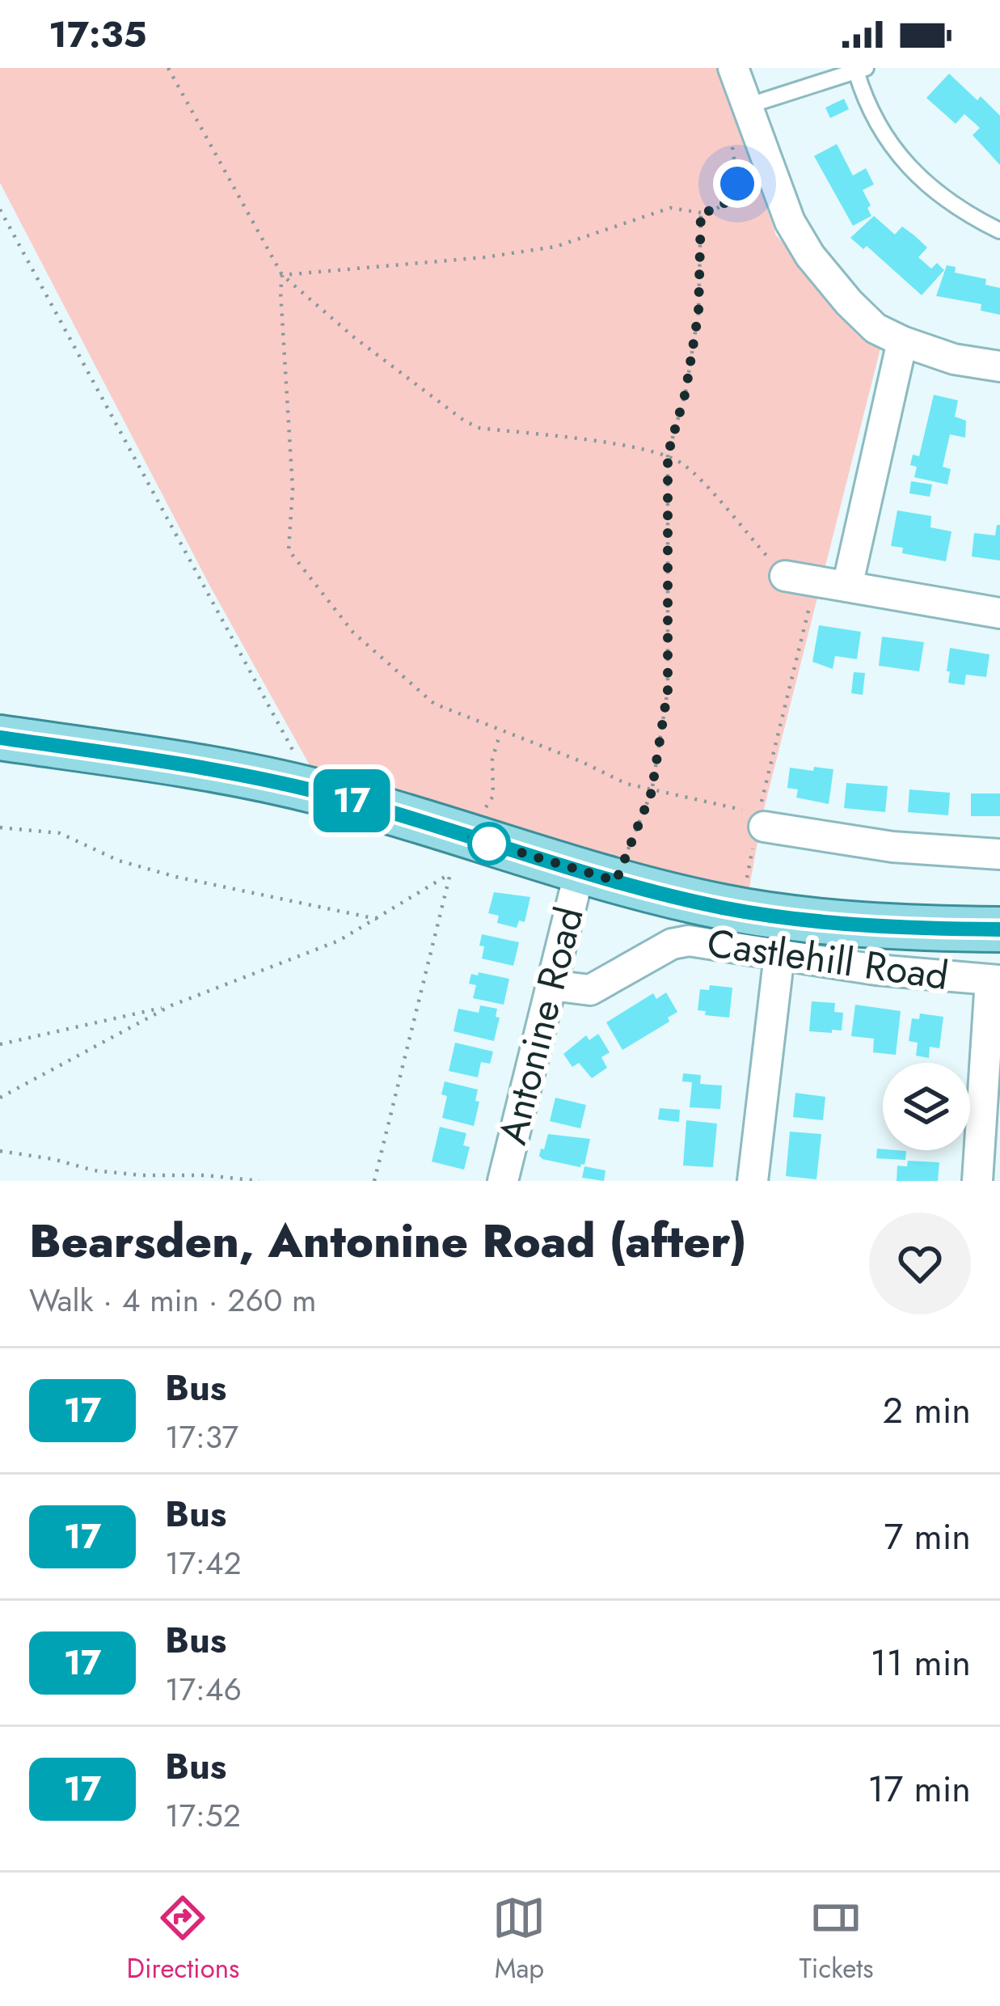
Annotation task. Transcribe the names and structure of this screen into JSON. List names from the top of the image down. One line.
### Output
{"streets":{"street":["Castlehill Road","Antonine Road"]},"crossings":[["Castlehill Road","Antonine Road"]],"lines":["bus line 17"],"page":{"status":"17:35","on_map":"17","heading":["Bearsden, Antonine Road (after)","Walk · 4 min · 260 m"],"list":[{"mark":"17","name":"Bus","note":"17:37","value":"2 min"},{"mark":"17","name":"Bus","note":"17:42","value":"7 min"},{"mark":"17","name":"Bus","note":"17:46","value":"11 min"},{"mark":"17","name":"Bus","note":"17:52","value":"17 min"}],"tabs":["Directions","Map","Tickets"]}}
